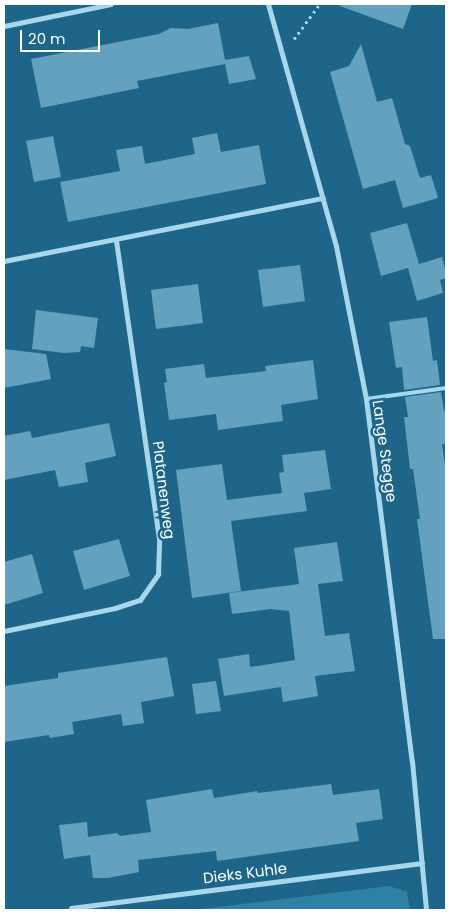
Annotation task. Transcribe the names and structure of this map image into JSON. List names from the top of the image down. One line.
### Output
{"streets":{"street":["Lange Stegge","Platanenweg","Dieks Kuhle"]},"crossings":[["Lange Stegge","Dieks Kuhle"]],"scale_bar":"20 m"}
